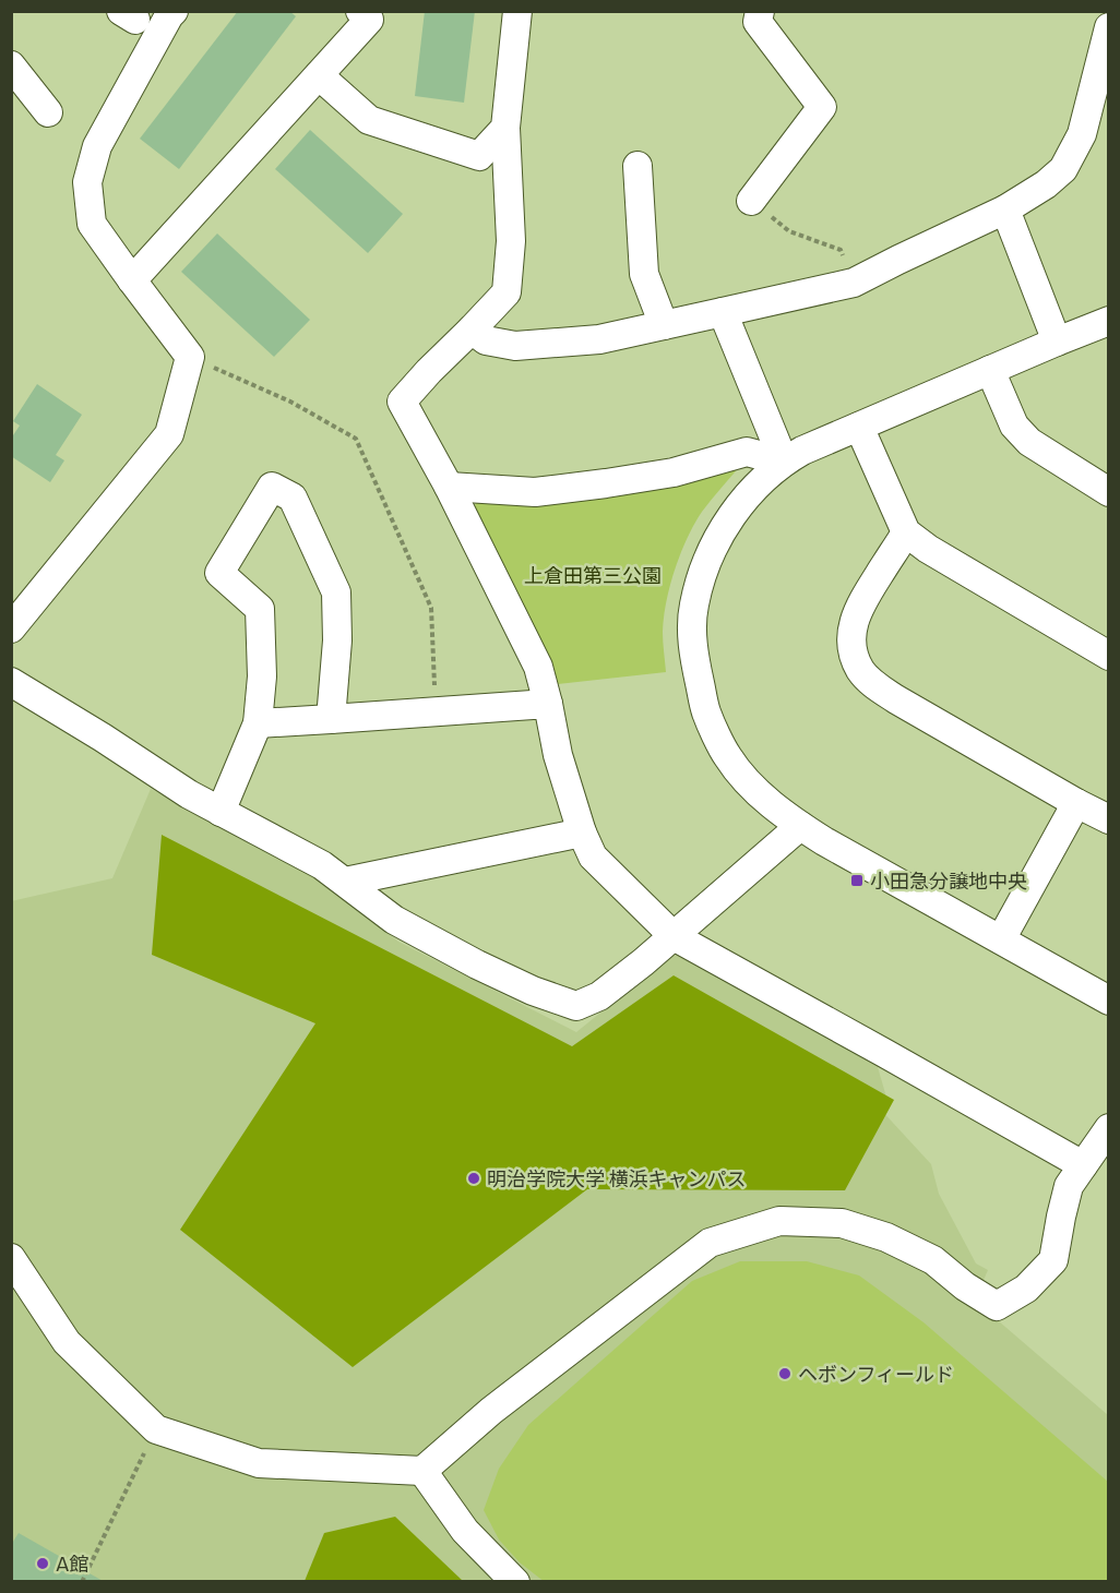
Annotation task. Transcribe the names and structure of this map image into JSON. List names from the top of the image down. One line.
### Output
{"parks":["上倉田第三公園"],"places":{"transit":["小田急分譲地中央"],"other":["明治学院大学 横浜キャンパス","ヘボンフィールド","A館"]}}
